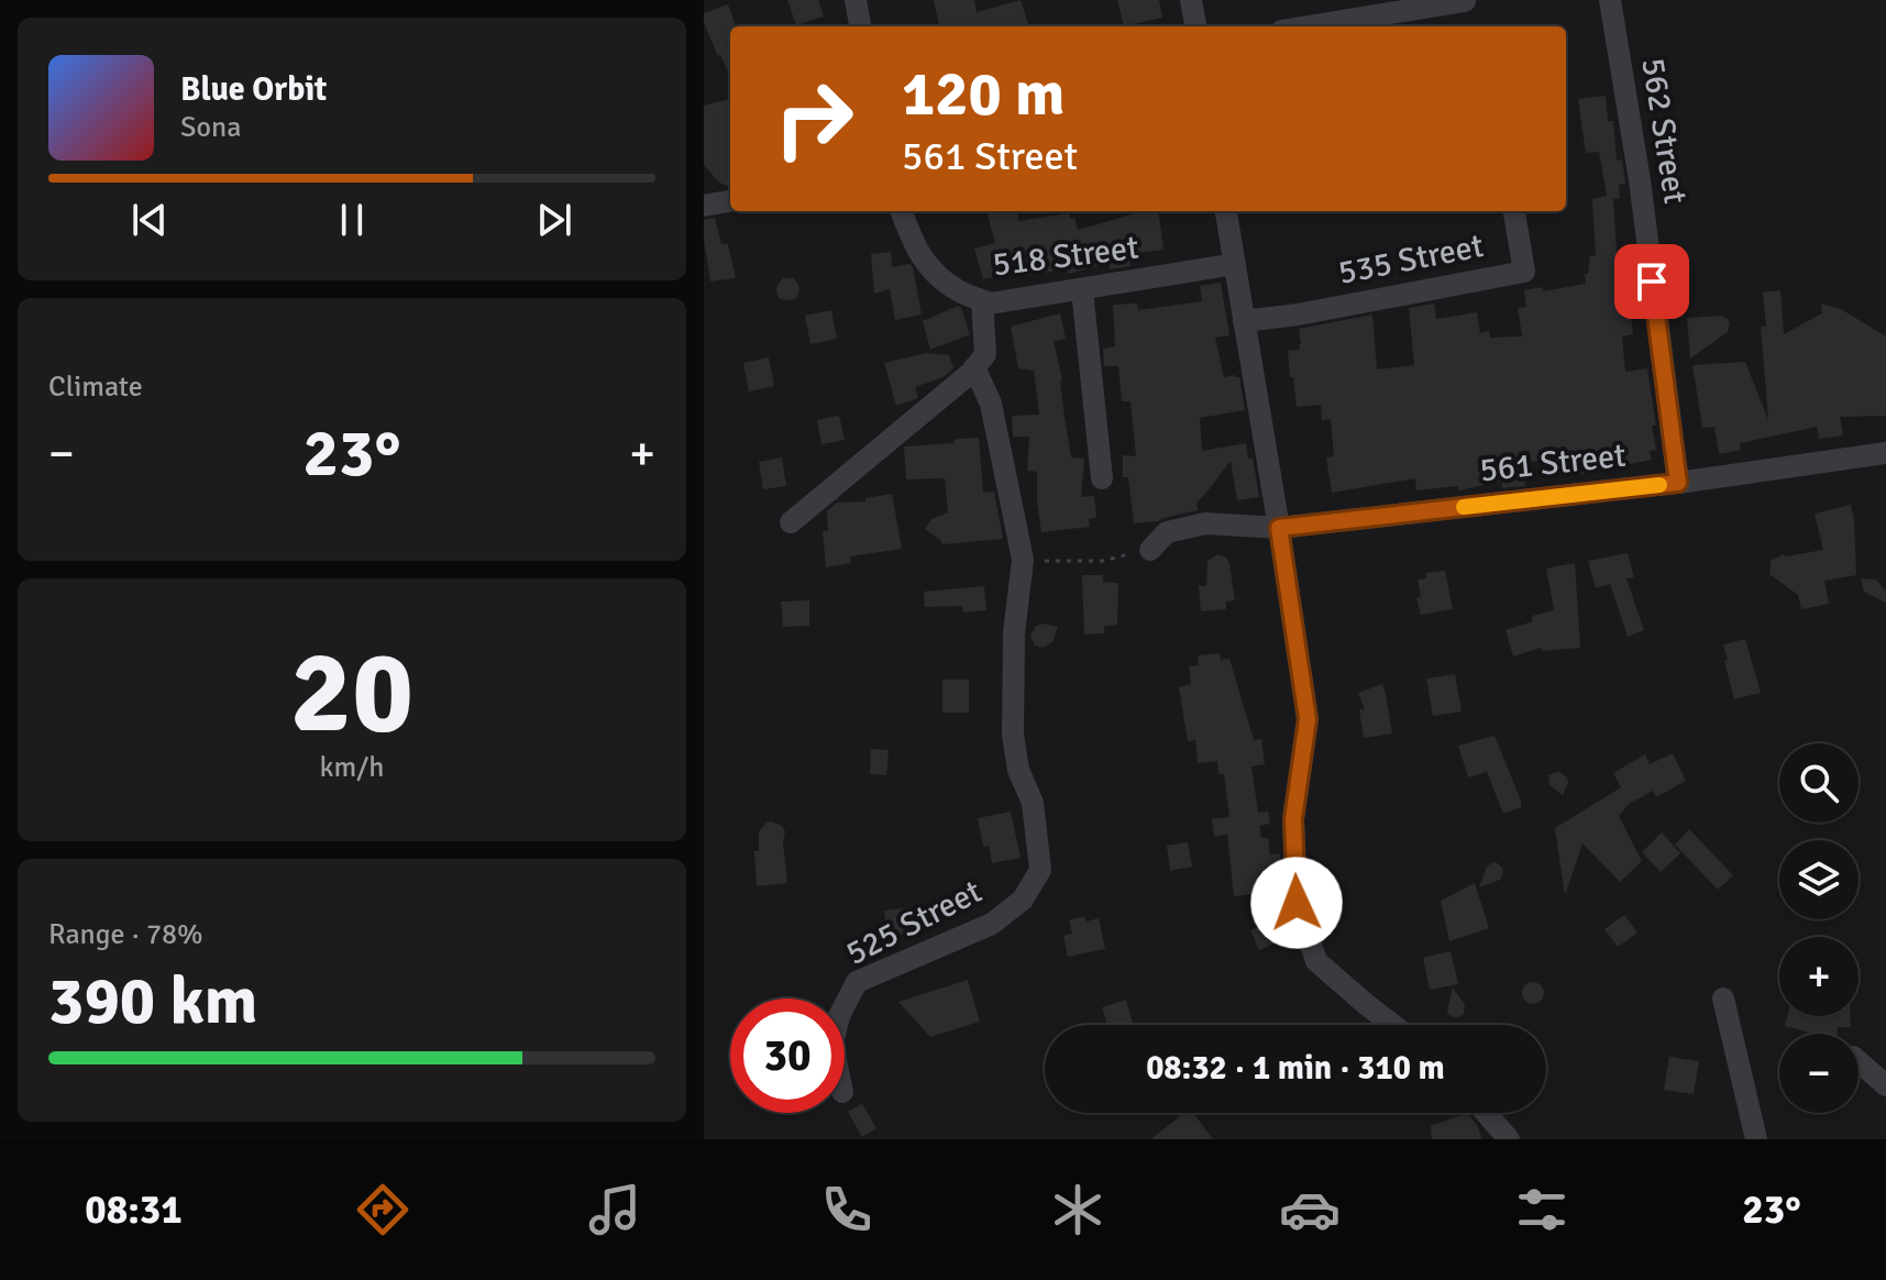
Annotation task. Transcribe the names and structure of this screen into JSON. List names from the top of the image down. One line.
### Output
{"streets":{"street":["562 Street","518 Street","535 Street","561 Street","525 Street"]},"crossings":[["562 Street","561 Street"]],"page":{"turn":["120 m","561 Street"],"song":["Blue Orbit","Sona"],"tile":["Climate",["20","km/h"],["Range · 78%","390 km"]],"heat":["−","23°","+"],"map_buttons":["+","−"],"limit":"30","trip":"08:32 · 1 min · 310 m","tabs":["08:31","23°"]}}
